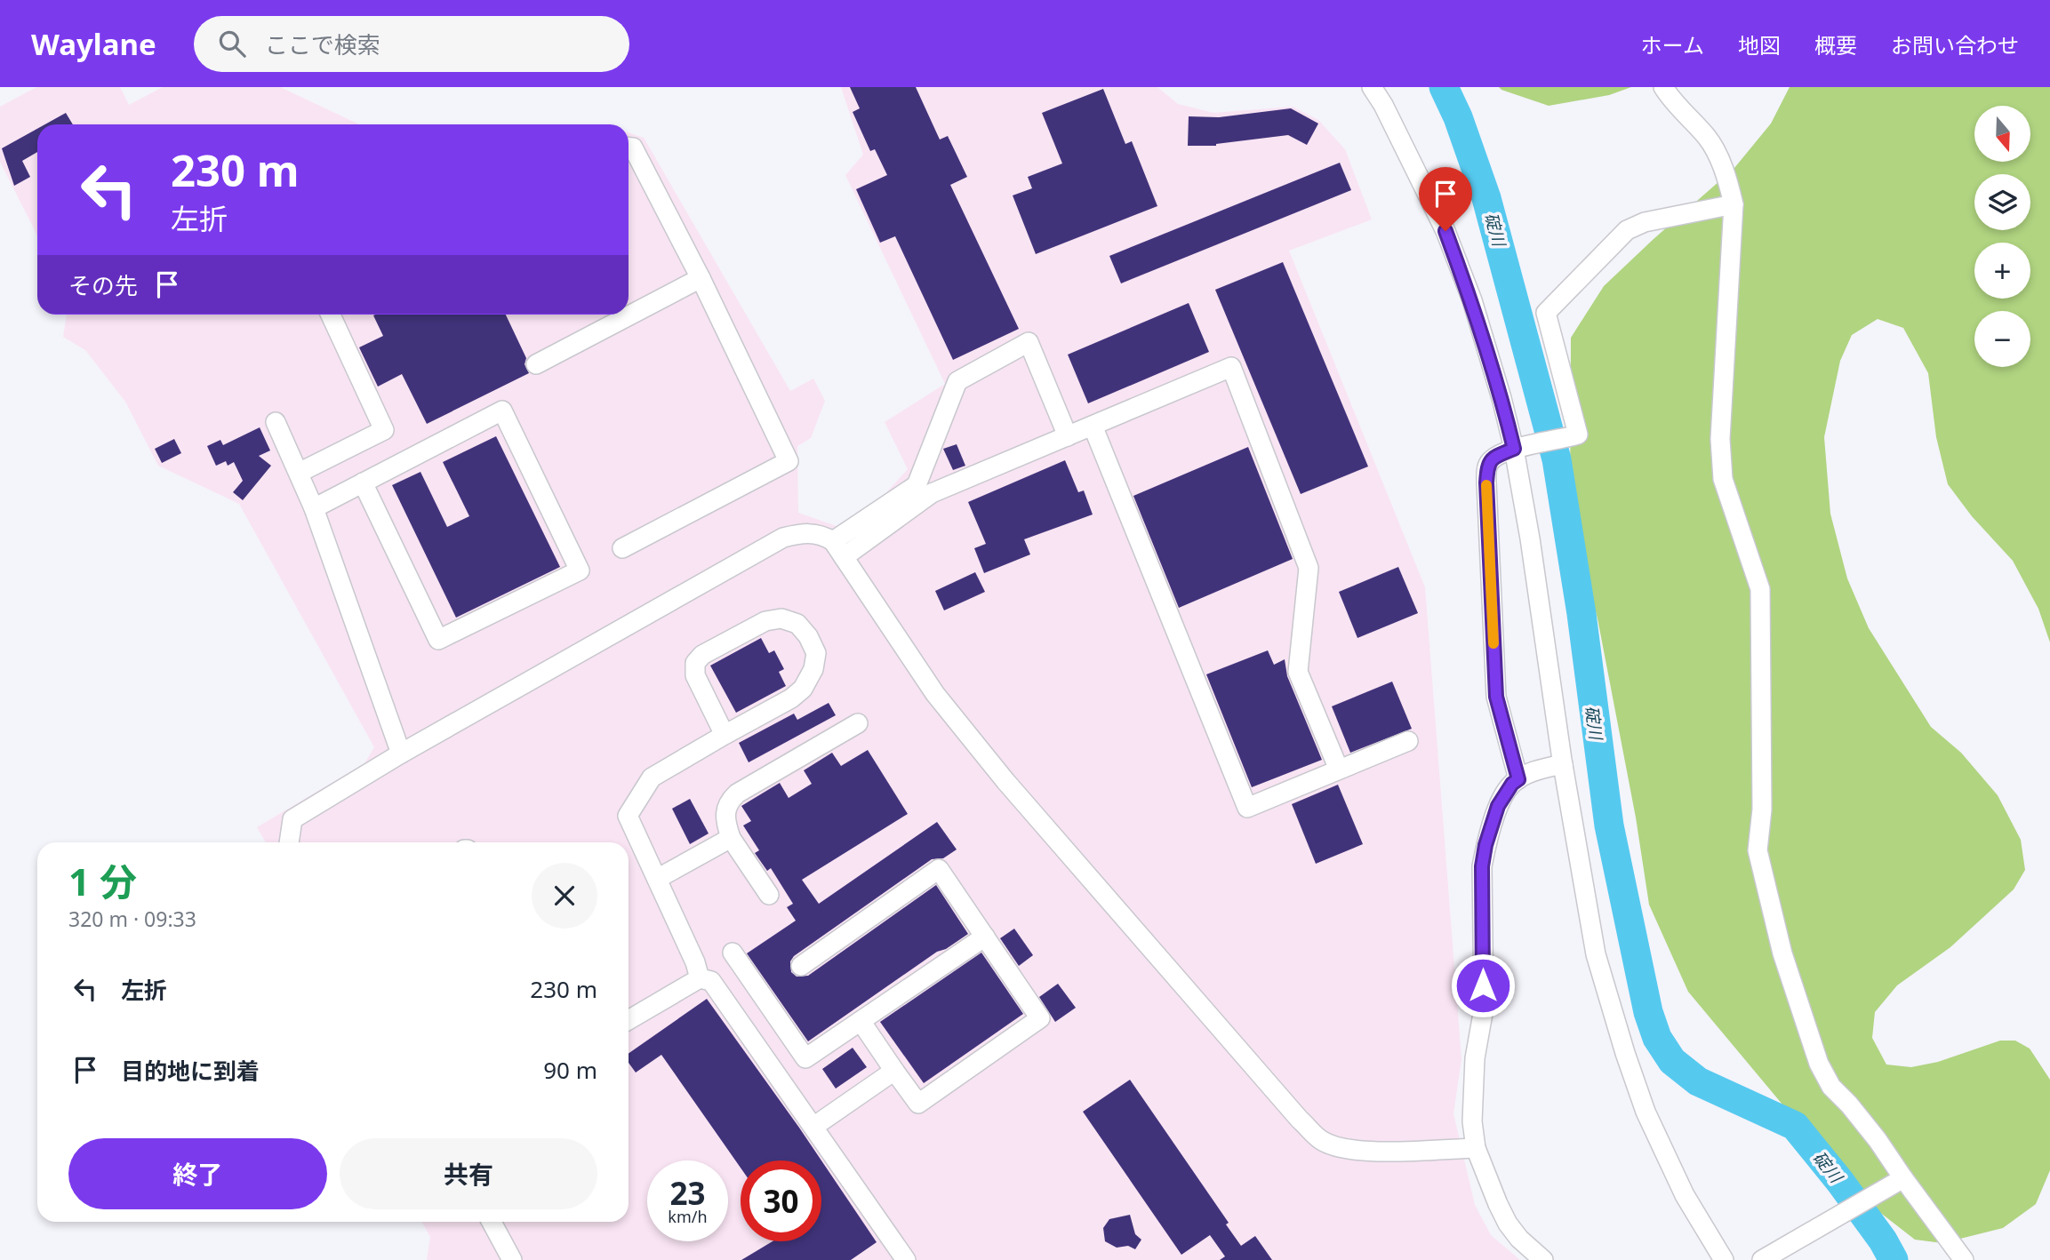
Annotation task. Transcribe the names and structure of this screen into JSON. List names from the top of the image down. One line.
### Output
{"water":["碇川"],"north":"bottom","page":{"header":"Waylane","search":"ここで検索","nav":["ホーム","地図","概要","お問い合わせ"],"map_buttons":["+","−"],"turn":["230 m","左折"],"then":"その先","heading":["1 分","320 m · 09:33"],"list":[{"name":"左折","value":"230 m"},{"name":"目的地に到着","value":"90 m"}],"buttons":["終了","共有"],"speed":"23 km/h","limit":"30"}}
